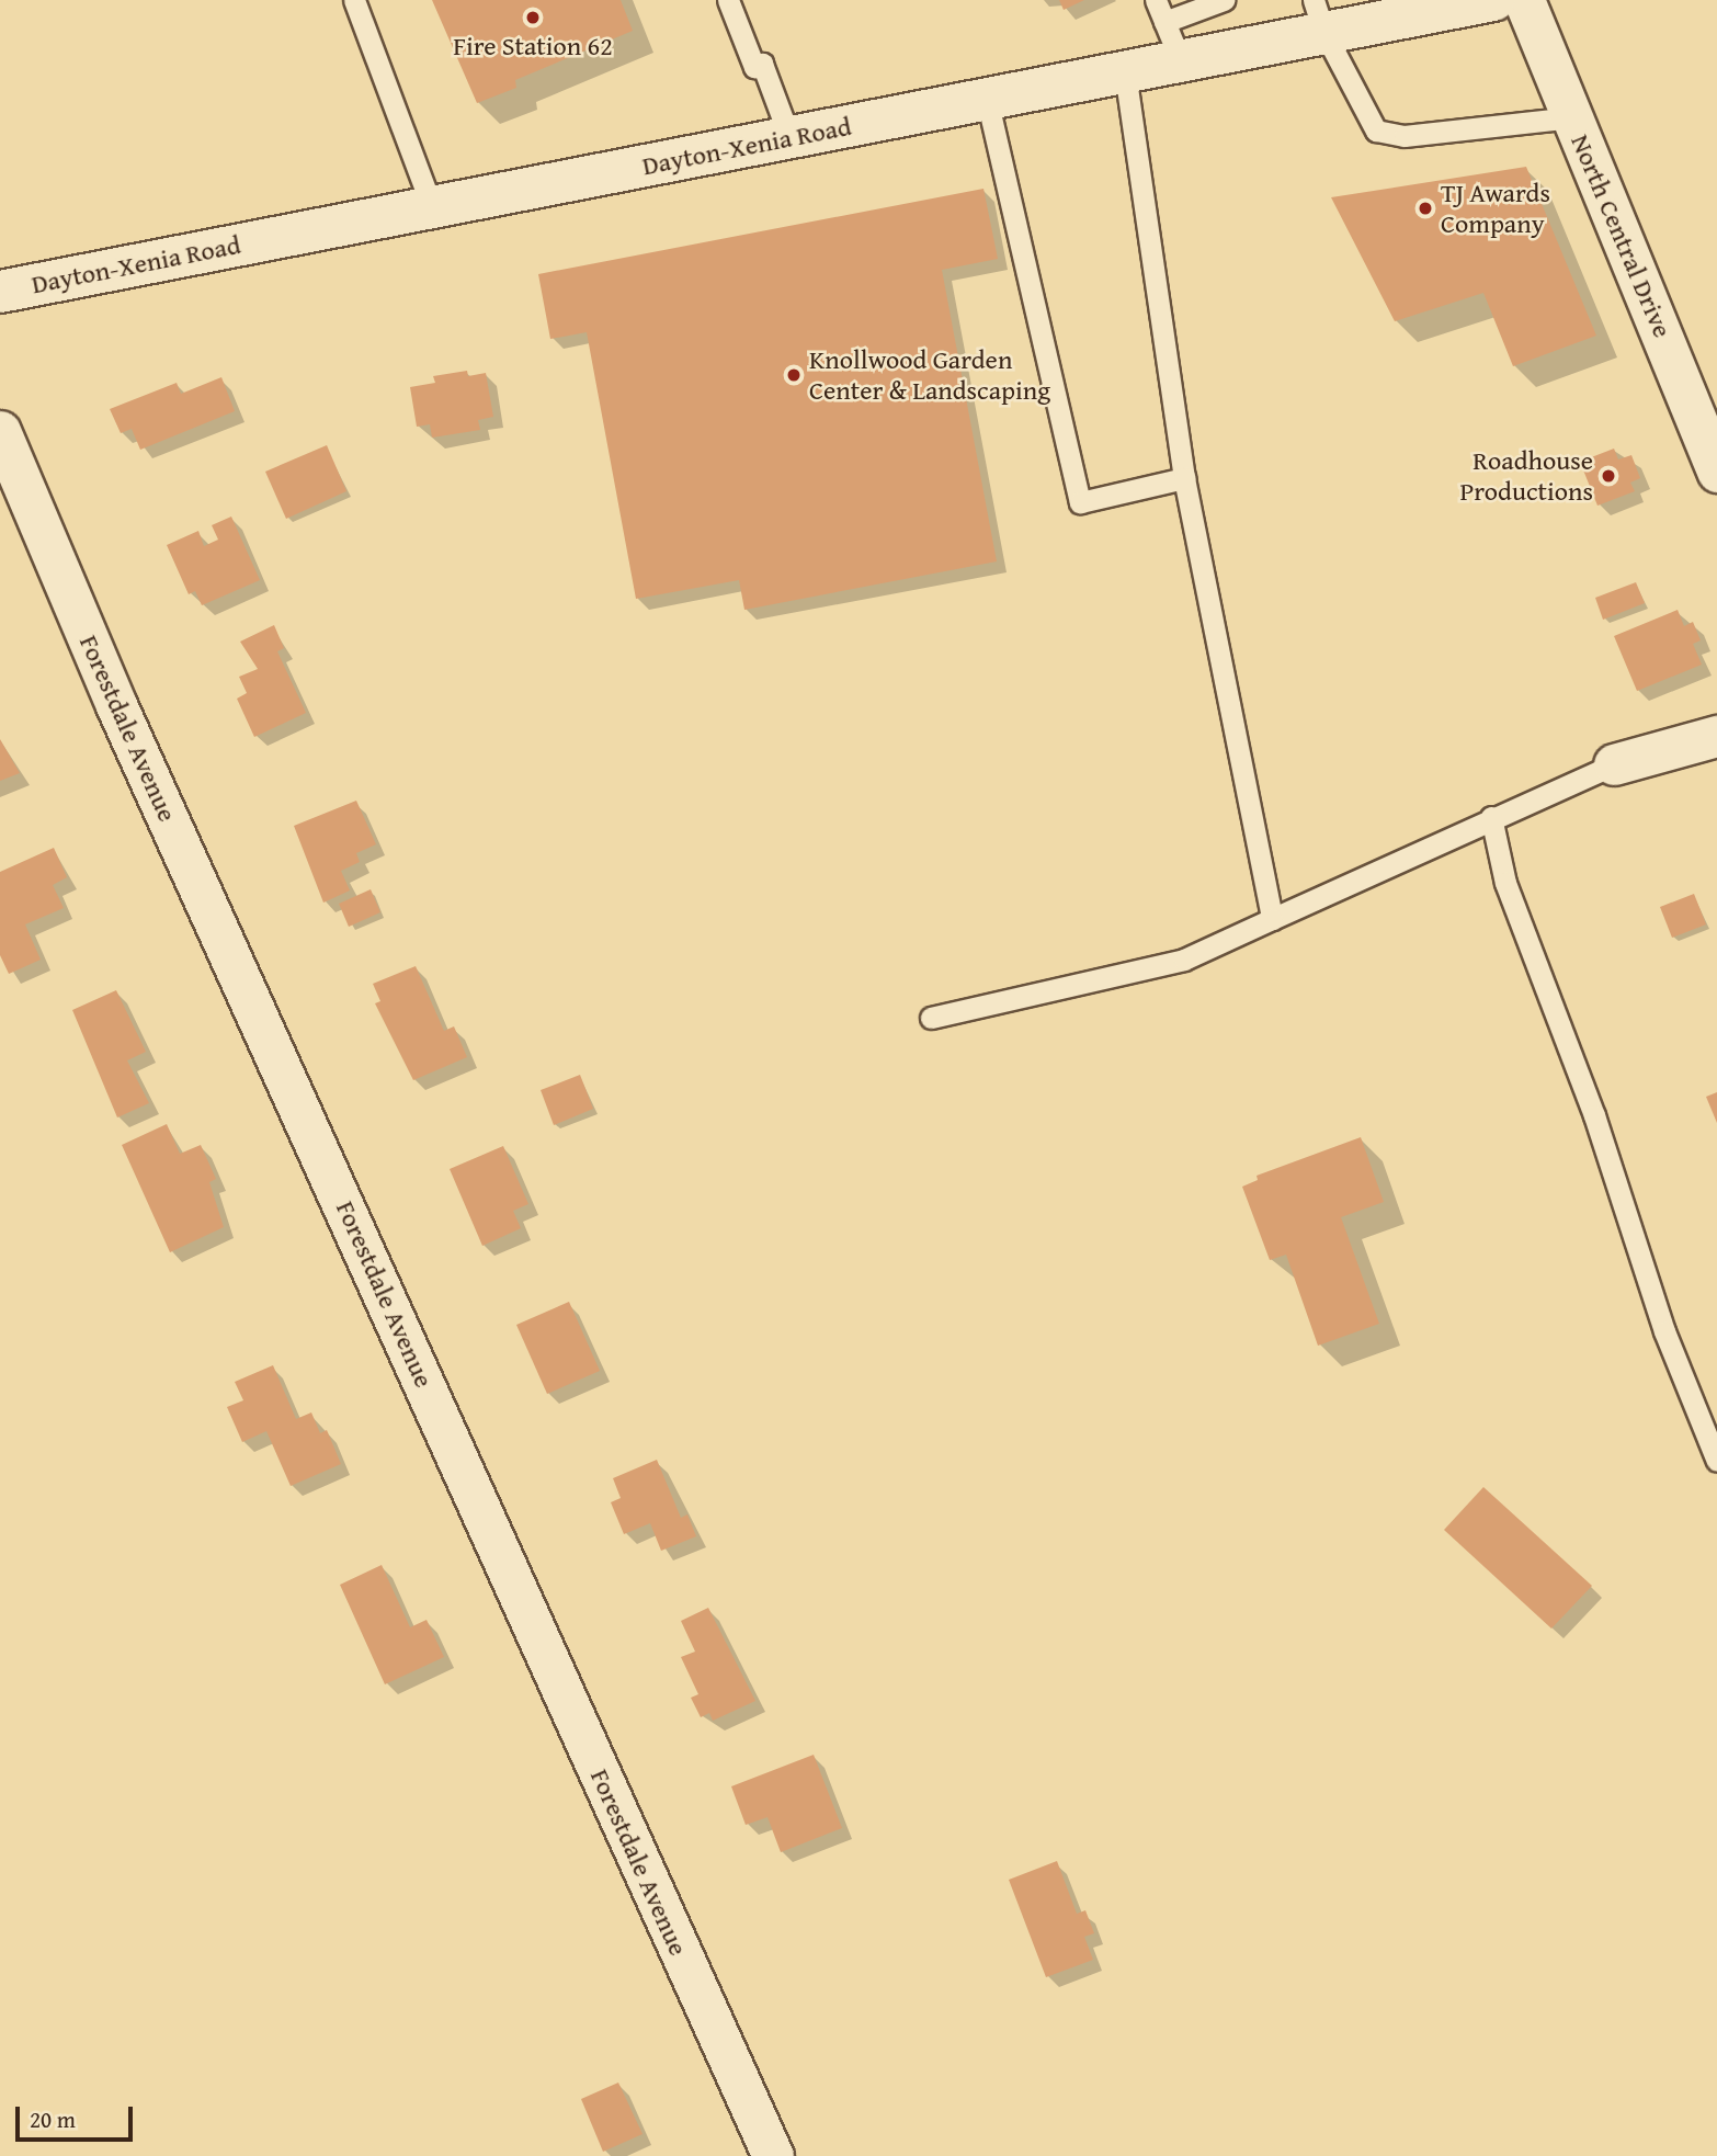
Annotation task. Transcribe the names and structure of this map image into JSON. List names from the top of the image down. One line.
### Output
{"streets":{"main road":["Dayton-Xenia Road"],"street":["North Central Drive","Forestdale Avenue"]},"places":["Fire Station 62","TJ Awards Company","Knollwood Garden Center & Landscaping","Roadhouse Productions"],"scale_bar":"20 m"}
